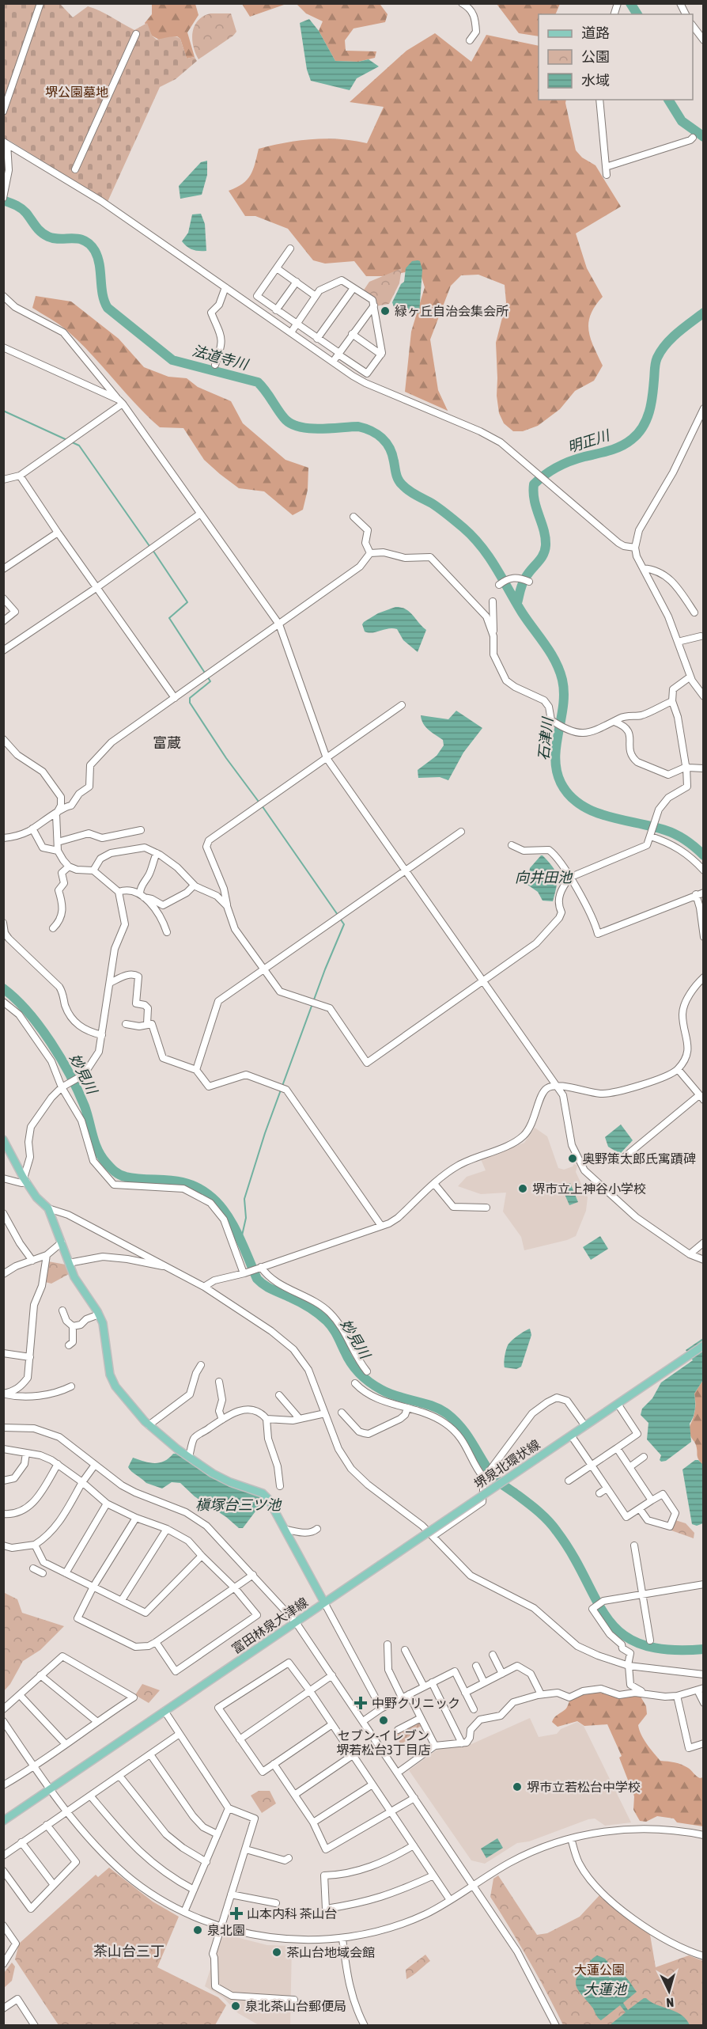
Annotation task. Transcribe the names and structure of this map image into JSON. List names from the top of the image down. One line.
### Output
{"streets":{"main road":["堺泉北環状線","富田林泉大津線"]},"crossings":[["堺泉北環状線","富田林泉大津線"]],"districts":["富蔵","茶山台三丁"],"water":["法道寺川","明正川","石津川","向井田池","妙見川","槇塚台三ツ池","大蓮池"],"parks":["堺公園墓地","大蓮公園"],"places":{"other":["緑ヶ丘自治会集会所","奥野策太郎氏寓蹟碑","堺市立上神谷小学校","セブン-イレブン 堺若松台3丁目店","堺市立若松台中学校","泉北園","茶山台地域会館","泉北茶山台郵便局"],"health":["中野クリニック","山本内科 茶山台"]},"legend":["道路","公園","水域"],"north":"bottom"}
